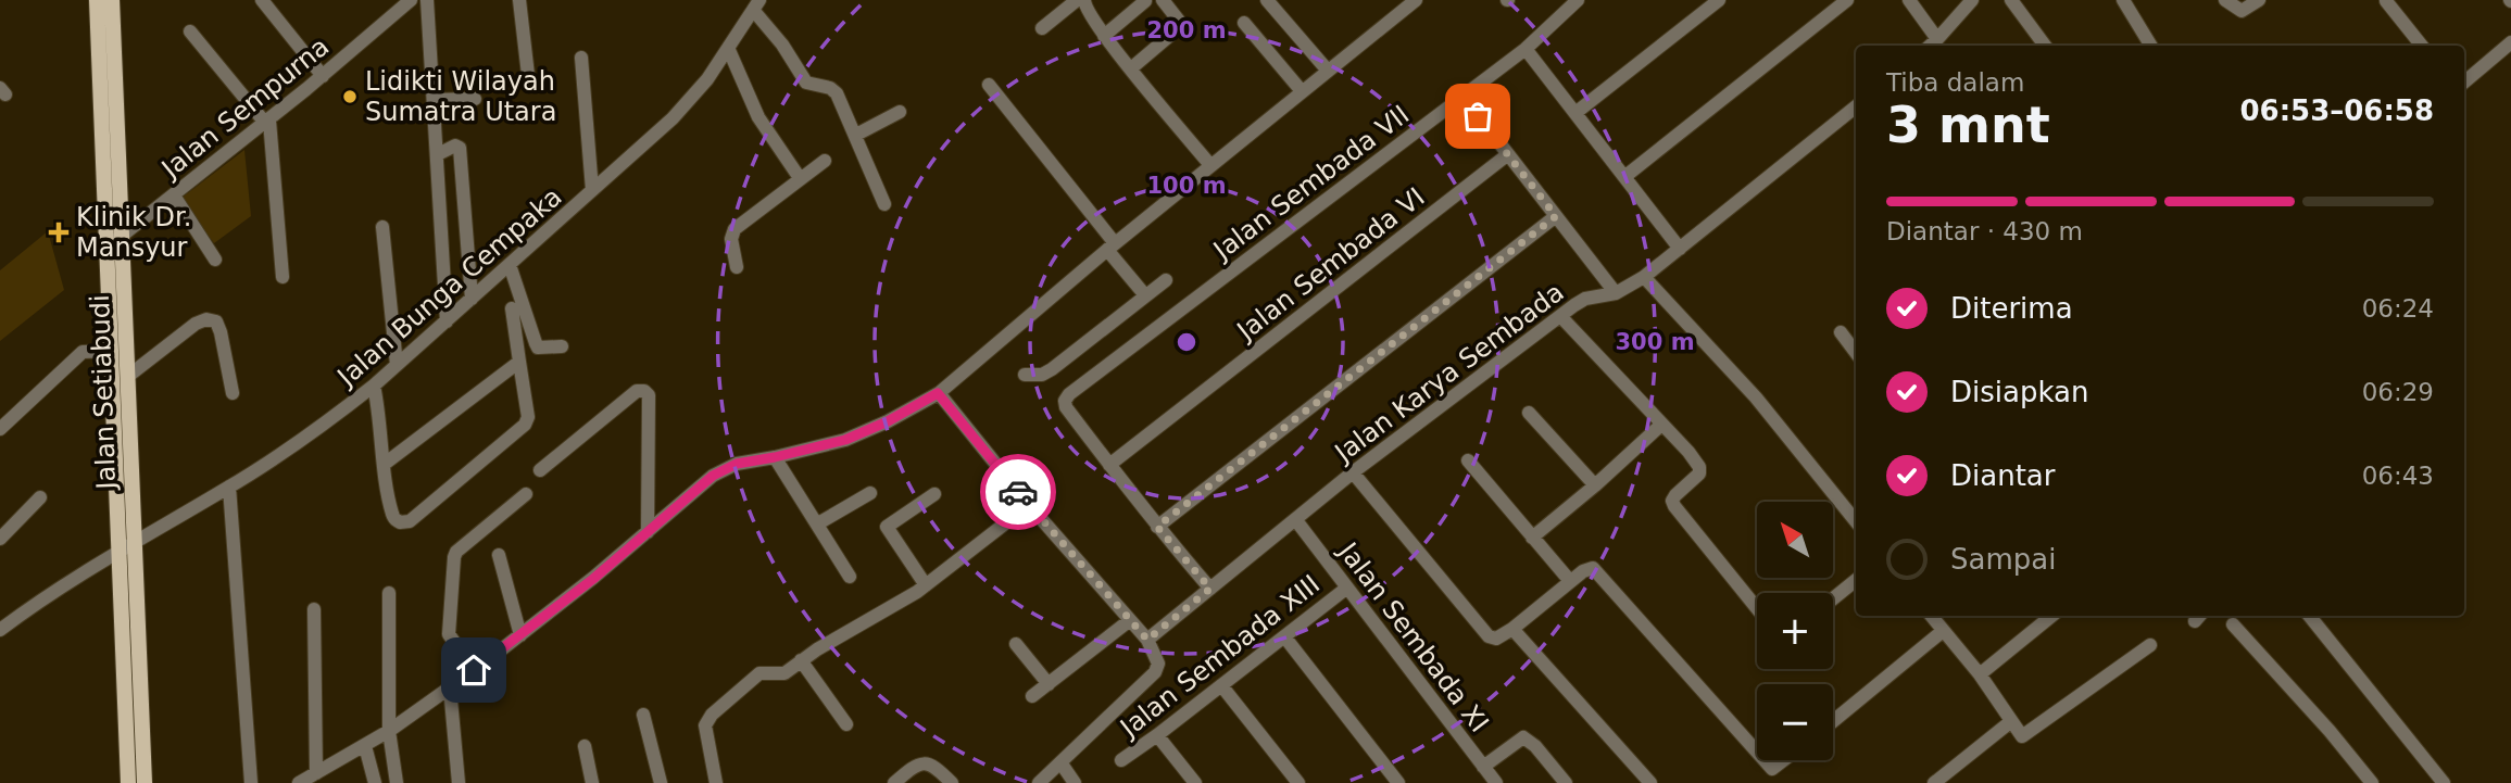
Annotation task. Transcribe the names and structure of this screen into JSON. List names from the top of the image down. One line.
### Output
{"streets":{"main road":["Jalan Setiabudi"],"street":["Jalan Sempurna","Jalan Sembada VII","Jalan Sembada VI","Jalan Bunga Cempaka","Jalan Karya Sembada","Jalan Sembada XI","Jalan Sembada XIII"]},"crossings":[["Jalan Sempurna","Jalan Setiabudi"],["Jalan Sembada VII","Jalan Sembada VI"],["Jalan Bunga Cempaka","Jalan Setiabudi"],["Jalan Karya Sembada","Jalan Sembada XI"],["Jalan Sembada XI","Jalan Sembada XIII"]],"places":{"other":["Lidikti Wilayah Sumatra Utara"],"health":["Klinik Dr. Mansyur"]},"north":"top left","page":{"heading":["3 mnt","Tiba dalam","06:53–06:58"],"bar":"Diantar · 430 m","list":[["Diterima","06:24"],["Disiapkan","06:29"],["Diantar","06:43"],"Sampai"],"map_buttons":["+","−"]},"rings":["200 m","100 m","300 m"]}
